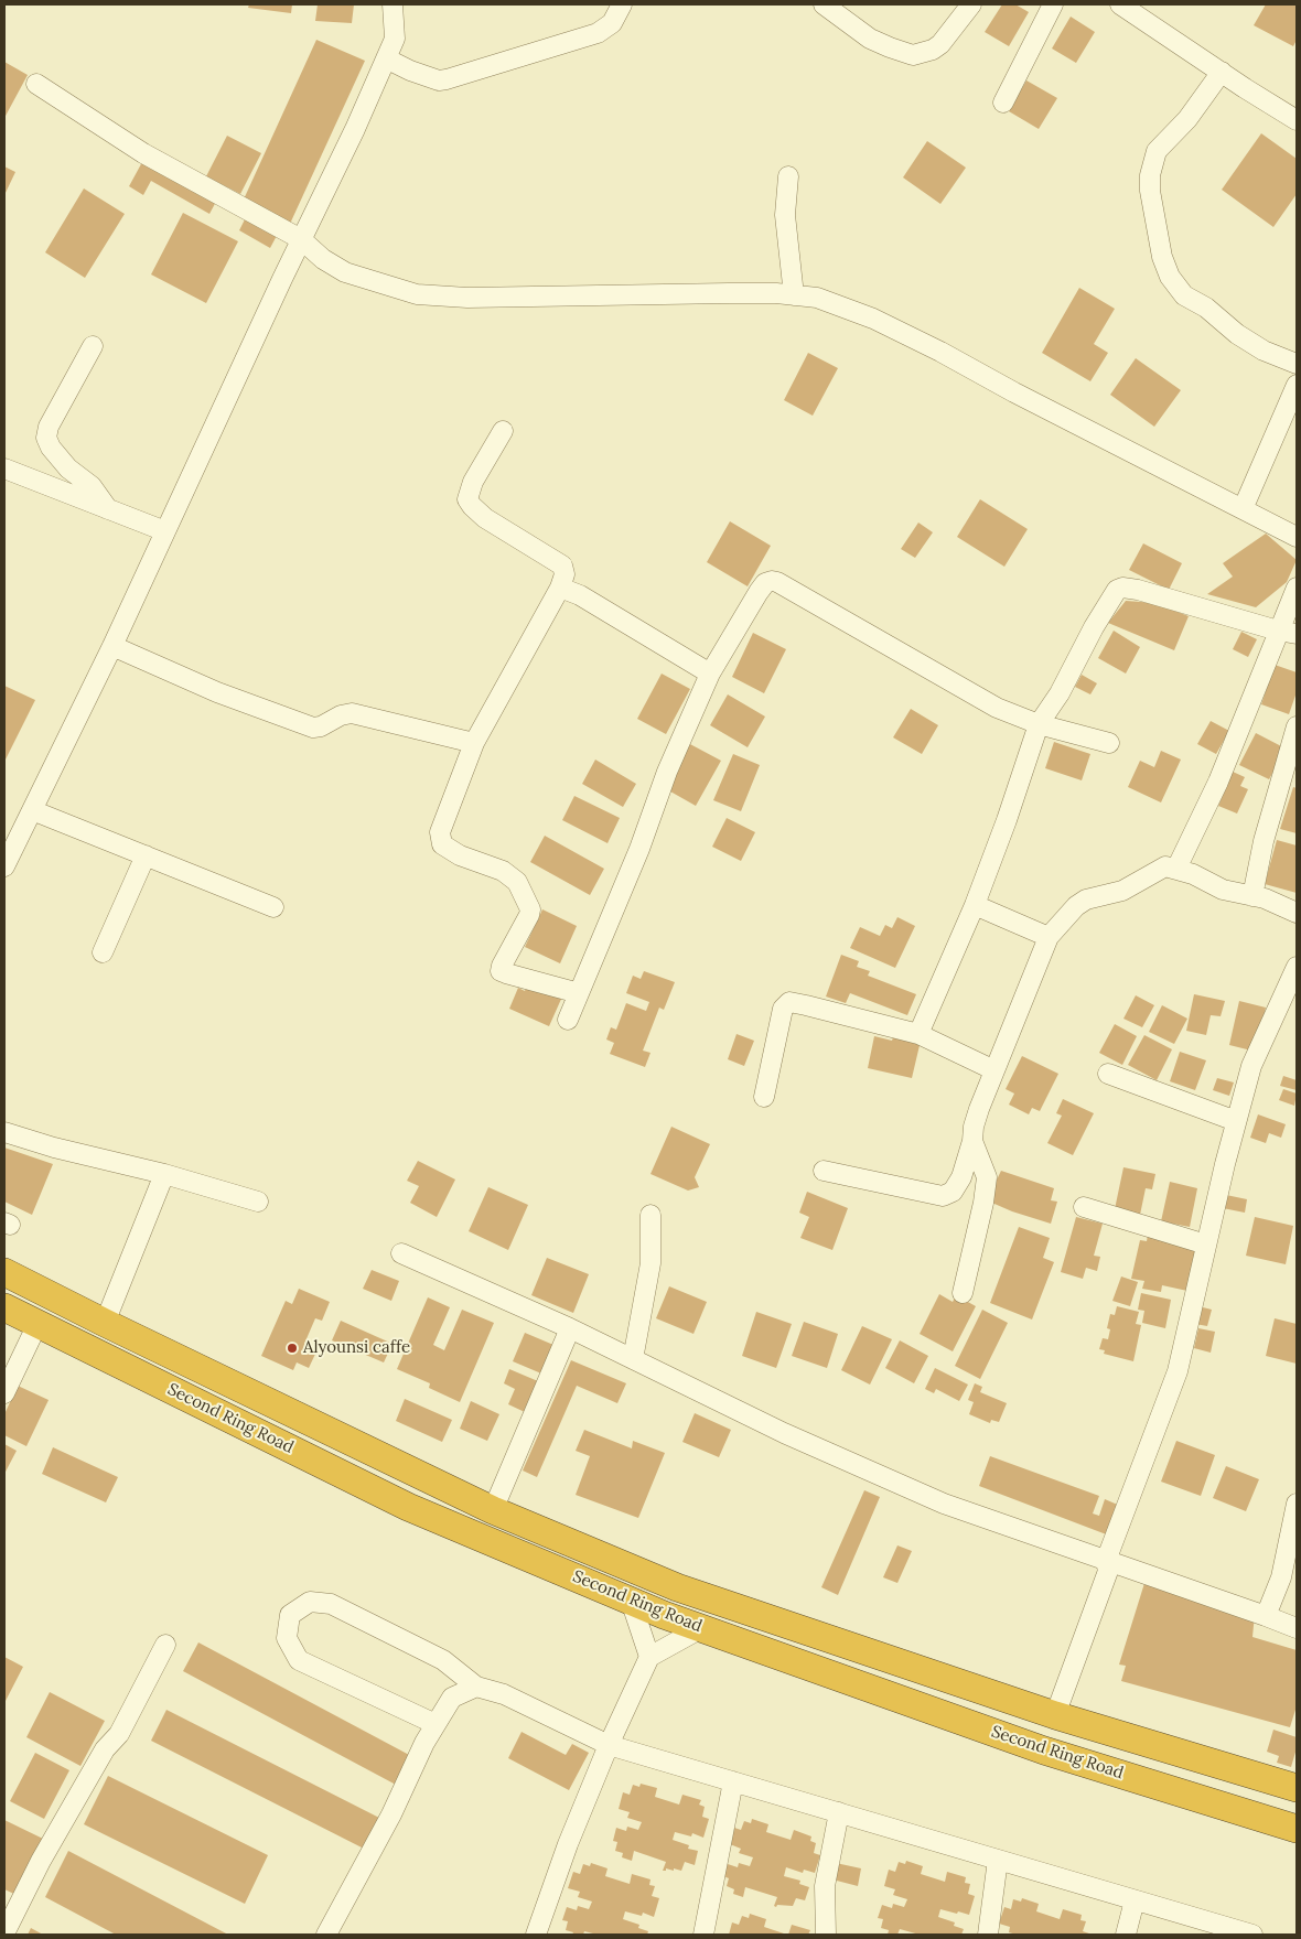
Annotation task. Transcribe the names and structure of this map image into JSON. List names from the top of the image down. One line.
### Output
{"streets":{"highway":["Second Ring Road"]},"places":["Alyounsi caffe"]}
